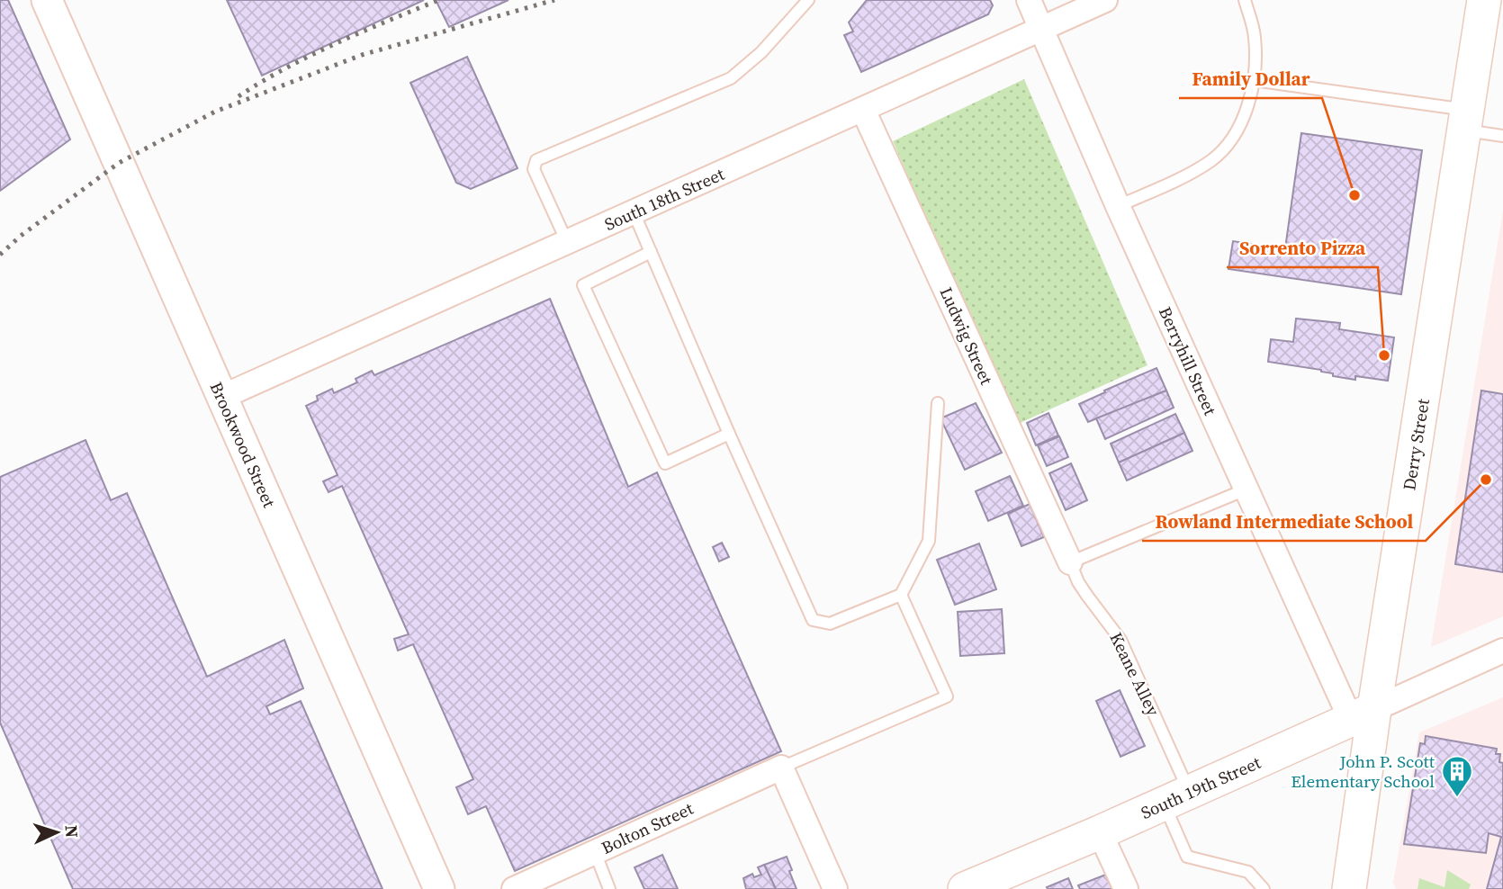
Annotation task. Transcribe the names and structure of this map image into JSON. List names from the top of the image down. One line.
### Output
{"streets":{"main road":["Derry Street","South 19th Street"],"street":["South 18th Street","Ludwig Street","Berryhill Street","Brookwood Street","Bolton Street"],"lane":["Keane Alley"]},"crossings":[["South 18th Street","Ludwig Street"],["South 18th Street","Berryhill Street"],["South 18th Street","Brookwood Street"],["Ludwig Street","Keane Alley"],["Berryhill Street","Derry Street"],["Berryhill Street","South 19th Street"],["Derry Street","South 19th Street"],["Keane Alley","South 19th Street"]],"places":{"other":["Family Dollar","Sorrento Pizza","Rowland Intermediate School"],"building":["John P. Scott Elementary School"]},"north":"right"}
